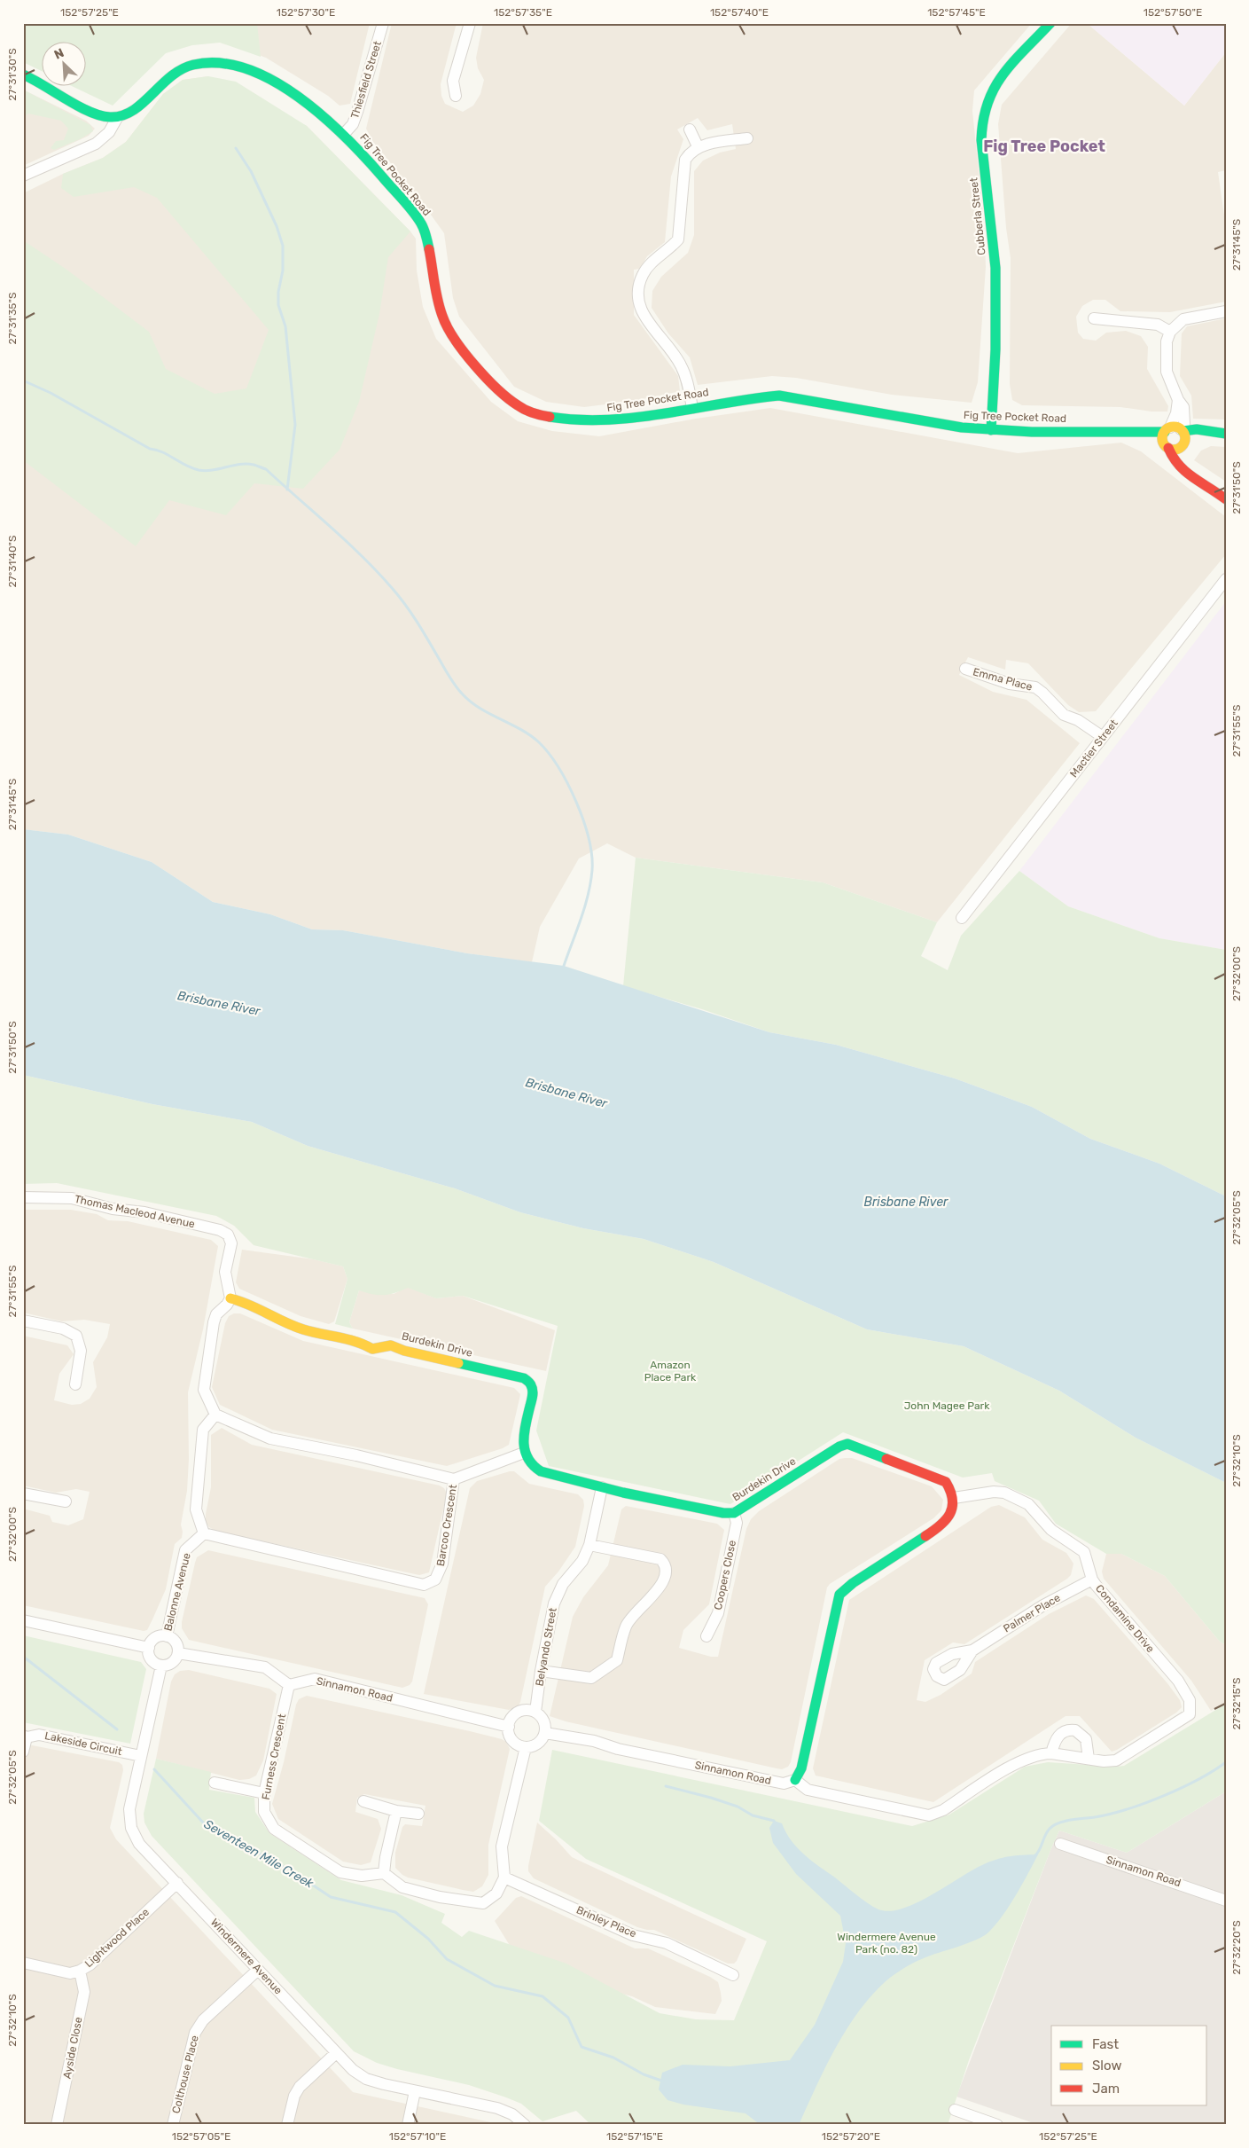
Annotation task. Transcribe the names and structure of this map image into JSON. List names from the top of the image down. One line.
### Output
{"streets":{"street":["Thiesfield Street","Fig Tree Pocket Road","Cubberla Street","Emma Place","Mactier Street","Thomas Macleod Avenue","Burdekin Drive","Barcoo Crescent","Coopers Close","Balonne Avenue","Palmer Place","Condamine Drive","Belyando Street","Sinnamon Road","Lakeside Circuit","Furness Crescent","Brinley Place","Lightwood Place","Windermere Avenue","Ayside Close","Colthouse Place"]},"crossings":[["Thiesfield Street","Fig Tree Pocket Road"],["Fig Tree Pocket Road","Cubberla Street"],["Emma Place","Mactier Street"],["Thomas Macleod Avenue","Burdekin Drive"],["Burdekin Drive","Coopers Close"],["Burdekin Drive","Condamine Drive"],["Burdekin Drive","Belyando Street"],["Barcoo Crescent","Balonne Avenue"],["Balonne Avenue","Windermere Avenue"],["Palmer Place","Condamine Drive"],["Condamine Drive","Sinnamon Road"],["Belyando Street","Sinnamon Road"],["Sinnamon Road","Furness Crescent"],["Lakeside Circuit","Windermere Avenue"],["Lightwood Place","Windermere Avenue"],["Lightwood Place","Ayside Close"],["Windermere Avenue","Colthouse Place"]],"districts":["Fig Tree Pocket"],"water":["Brisbane River","Seventeen Mile Creek"],"parks":["Amazon Place Park","John Magee Park","Windermere Avenue Park (no. 82)"],"legend":["Fast","Slow","Jam"],"north":"top left","coordinates":["152°57'25\"E","152°57'30\"E","152°57'35\"E","152°57'40\"E","152°57'45\"E","152°57'50\"E","27°31'30\"S","27°31'45\"S","27°31'35\"S","27°31'50\"S","27°31'40\"S","27°31'55\"S","27°32'00\"S","27°32'05\"S","27°32'10\"S","27°32'15\"S","27°32'20\"S","152°57'05\"E","152°57'10\"E","152°57'15\"E","152°57'20\"E"]}
